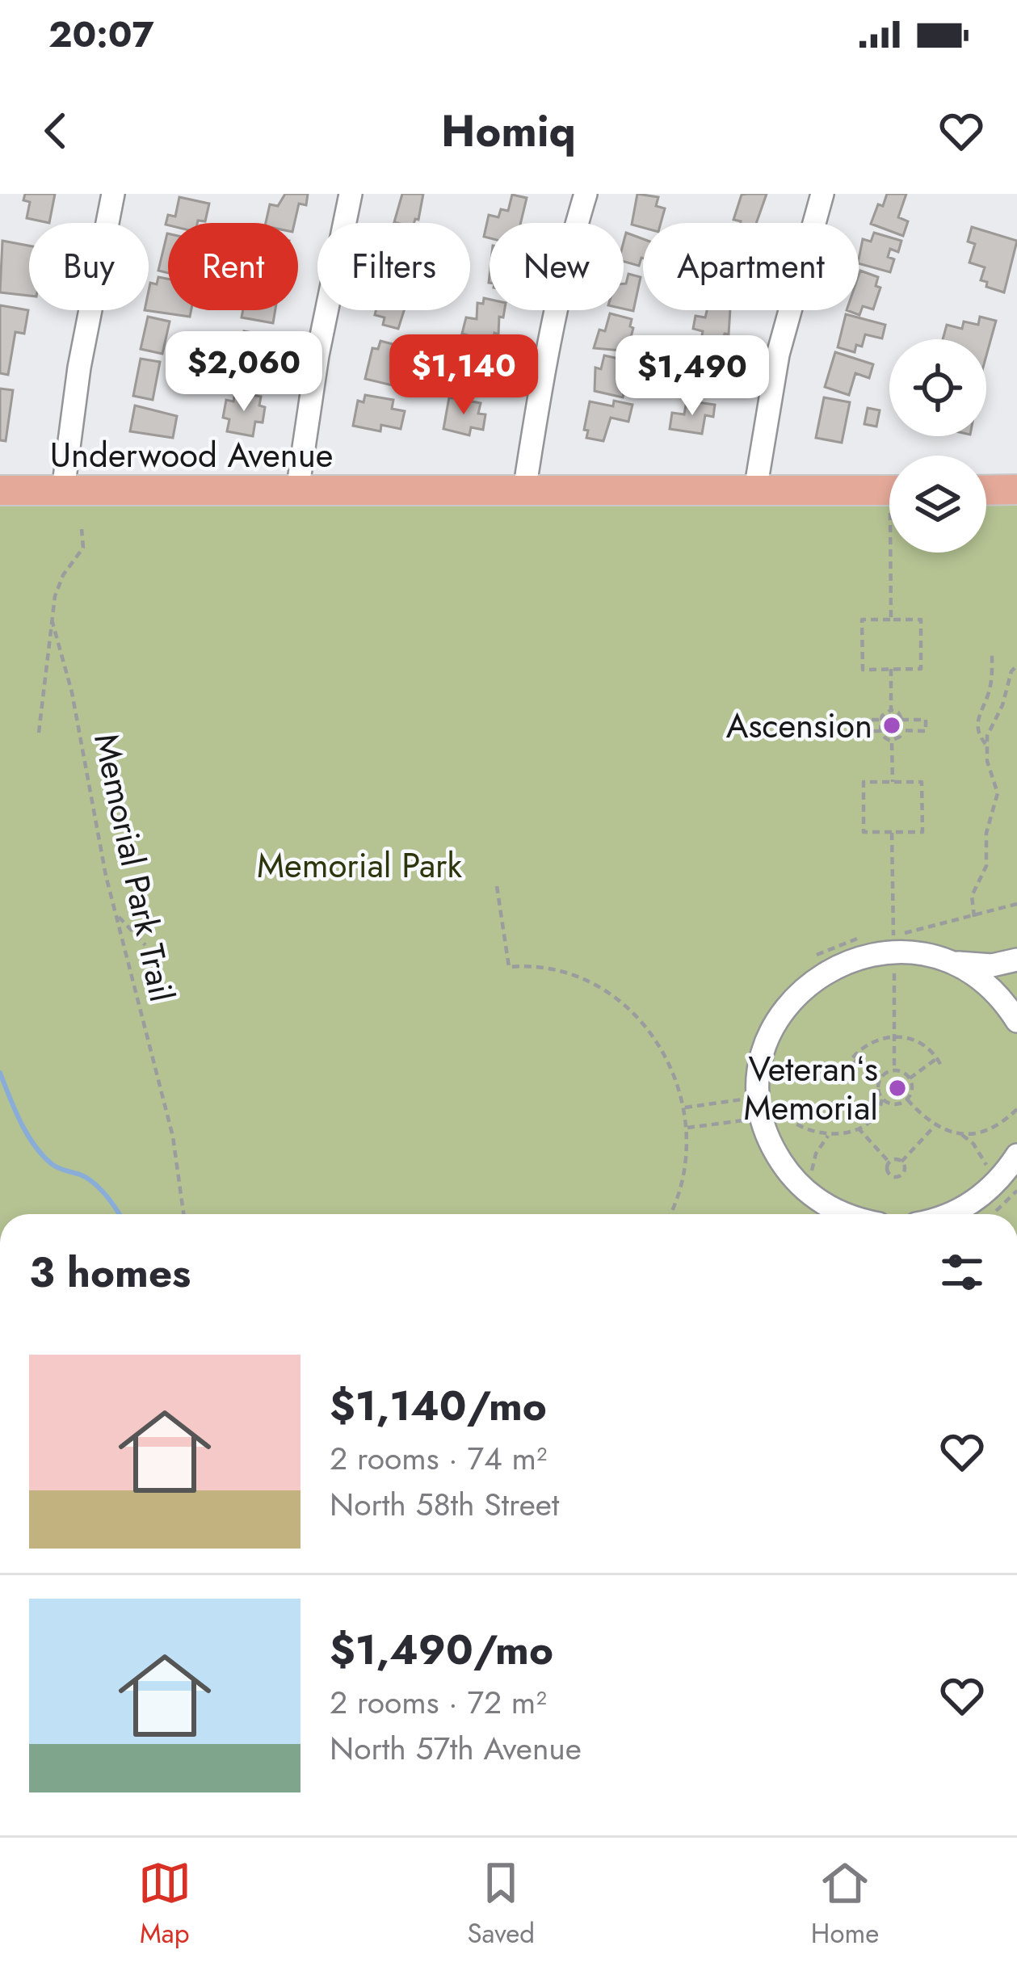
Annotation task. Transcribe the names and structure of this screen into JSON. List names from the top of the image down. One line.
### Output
{"streets":{"main road":["Underwood Avenue"],"path":["Memorial Park Trail"]},"parks":["Memorial Park"],"places":["Ascension","Veteranʻs Memorial"],"page":{"status":"20:07","header":"Homiq","chip":["Buy","Rent","Filters","New","Apartment"],"price":["$2,060","$1,140","$1,490"],"heading":"3 homes","list":[{"name":"$1,140/mo","note":"2 rooms · 74 m² · North 58th Street"},{"name":"$1,490/mo","note":"2 rooms · 72 m² · North 57th Avenue"}],"tabs":["Map","Saved","Home"]}}
